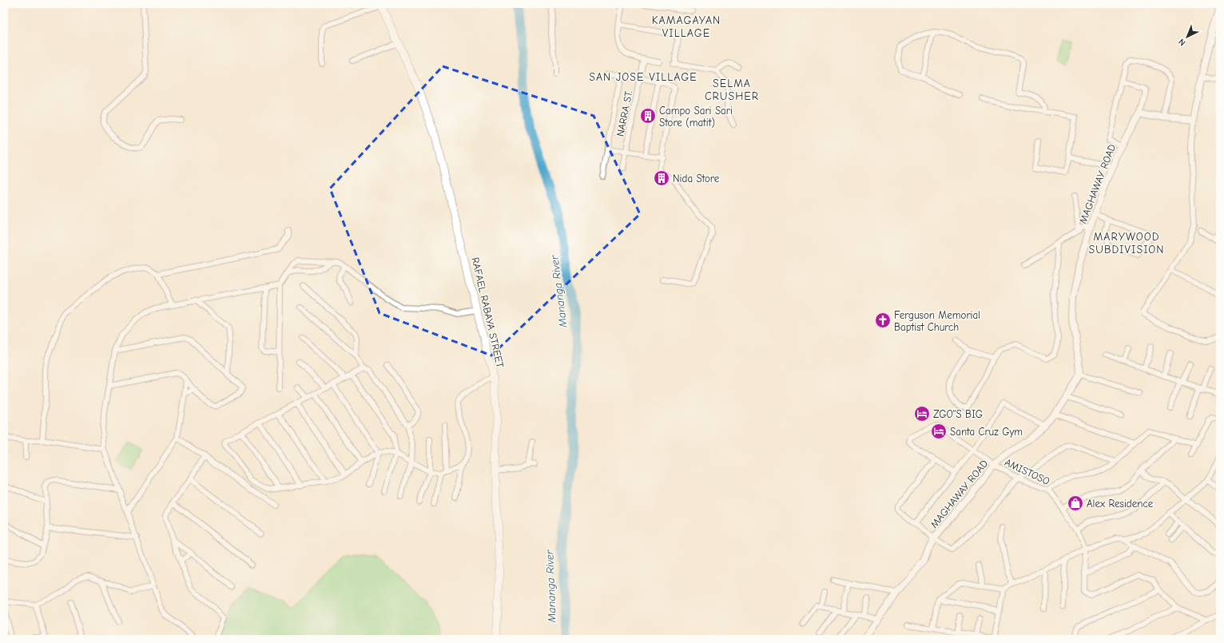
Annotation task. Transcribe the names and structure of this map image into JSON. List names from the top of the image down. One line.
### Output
{"streets":{"main road":["RAFAEL RABAYA STREET"],"street":["NARRA ST.","MAGHAWAY ROAD","AMISTOSO"]},"crossings":[["MAGHAWAY ROAD","AMISTOSO"]],"districts":["KAMAGAYAN VILLAGE","SAN JOSE VILLAGE","SELMA CRUSHER","MARYWOOD SUBDIVISION"],"water":["Mananga River"],"places":{"building":["Campo Sari Sari Store (matit)","Nida Store"],"church":["Ferguson Memorial Baptist Church"],"hotel":["ZGO\"S BIG","Santa Cruz Gym"],"shop":["Alex Residence"]},"north":"bottom left"}
